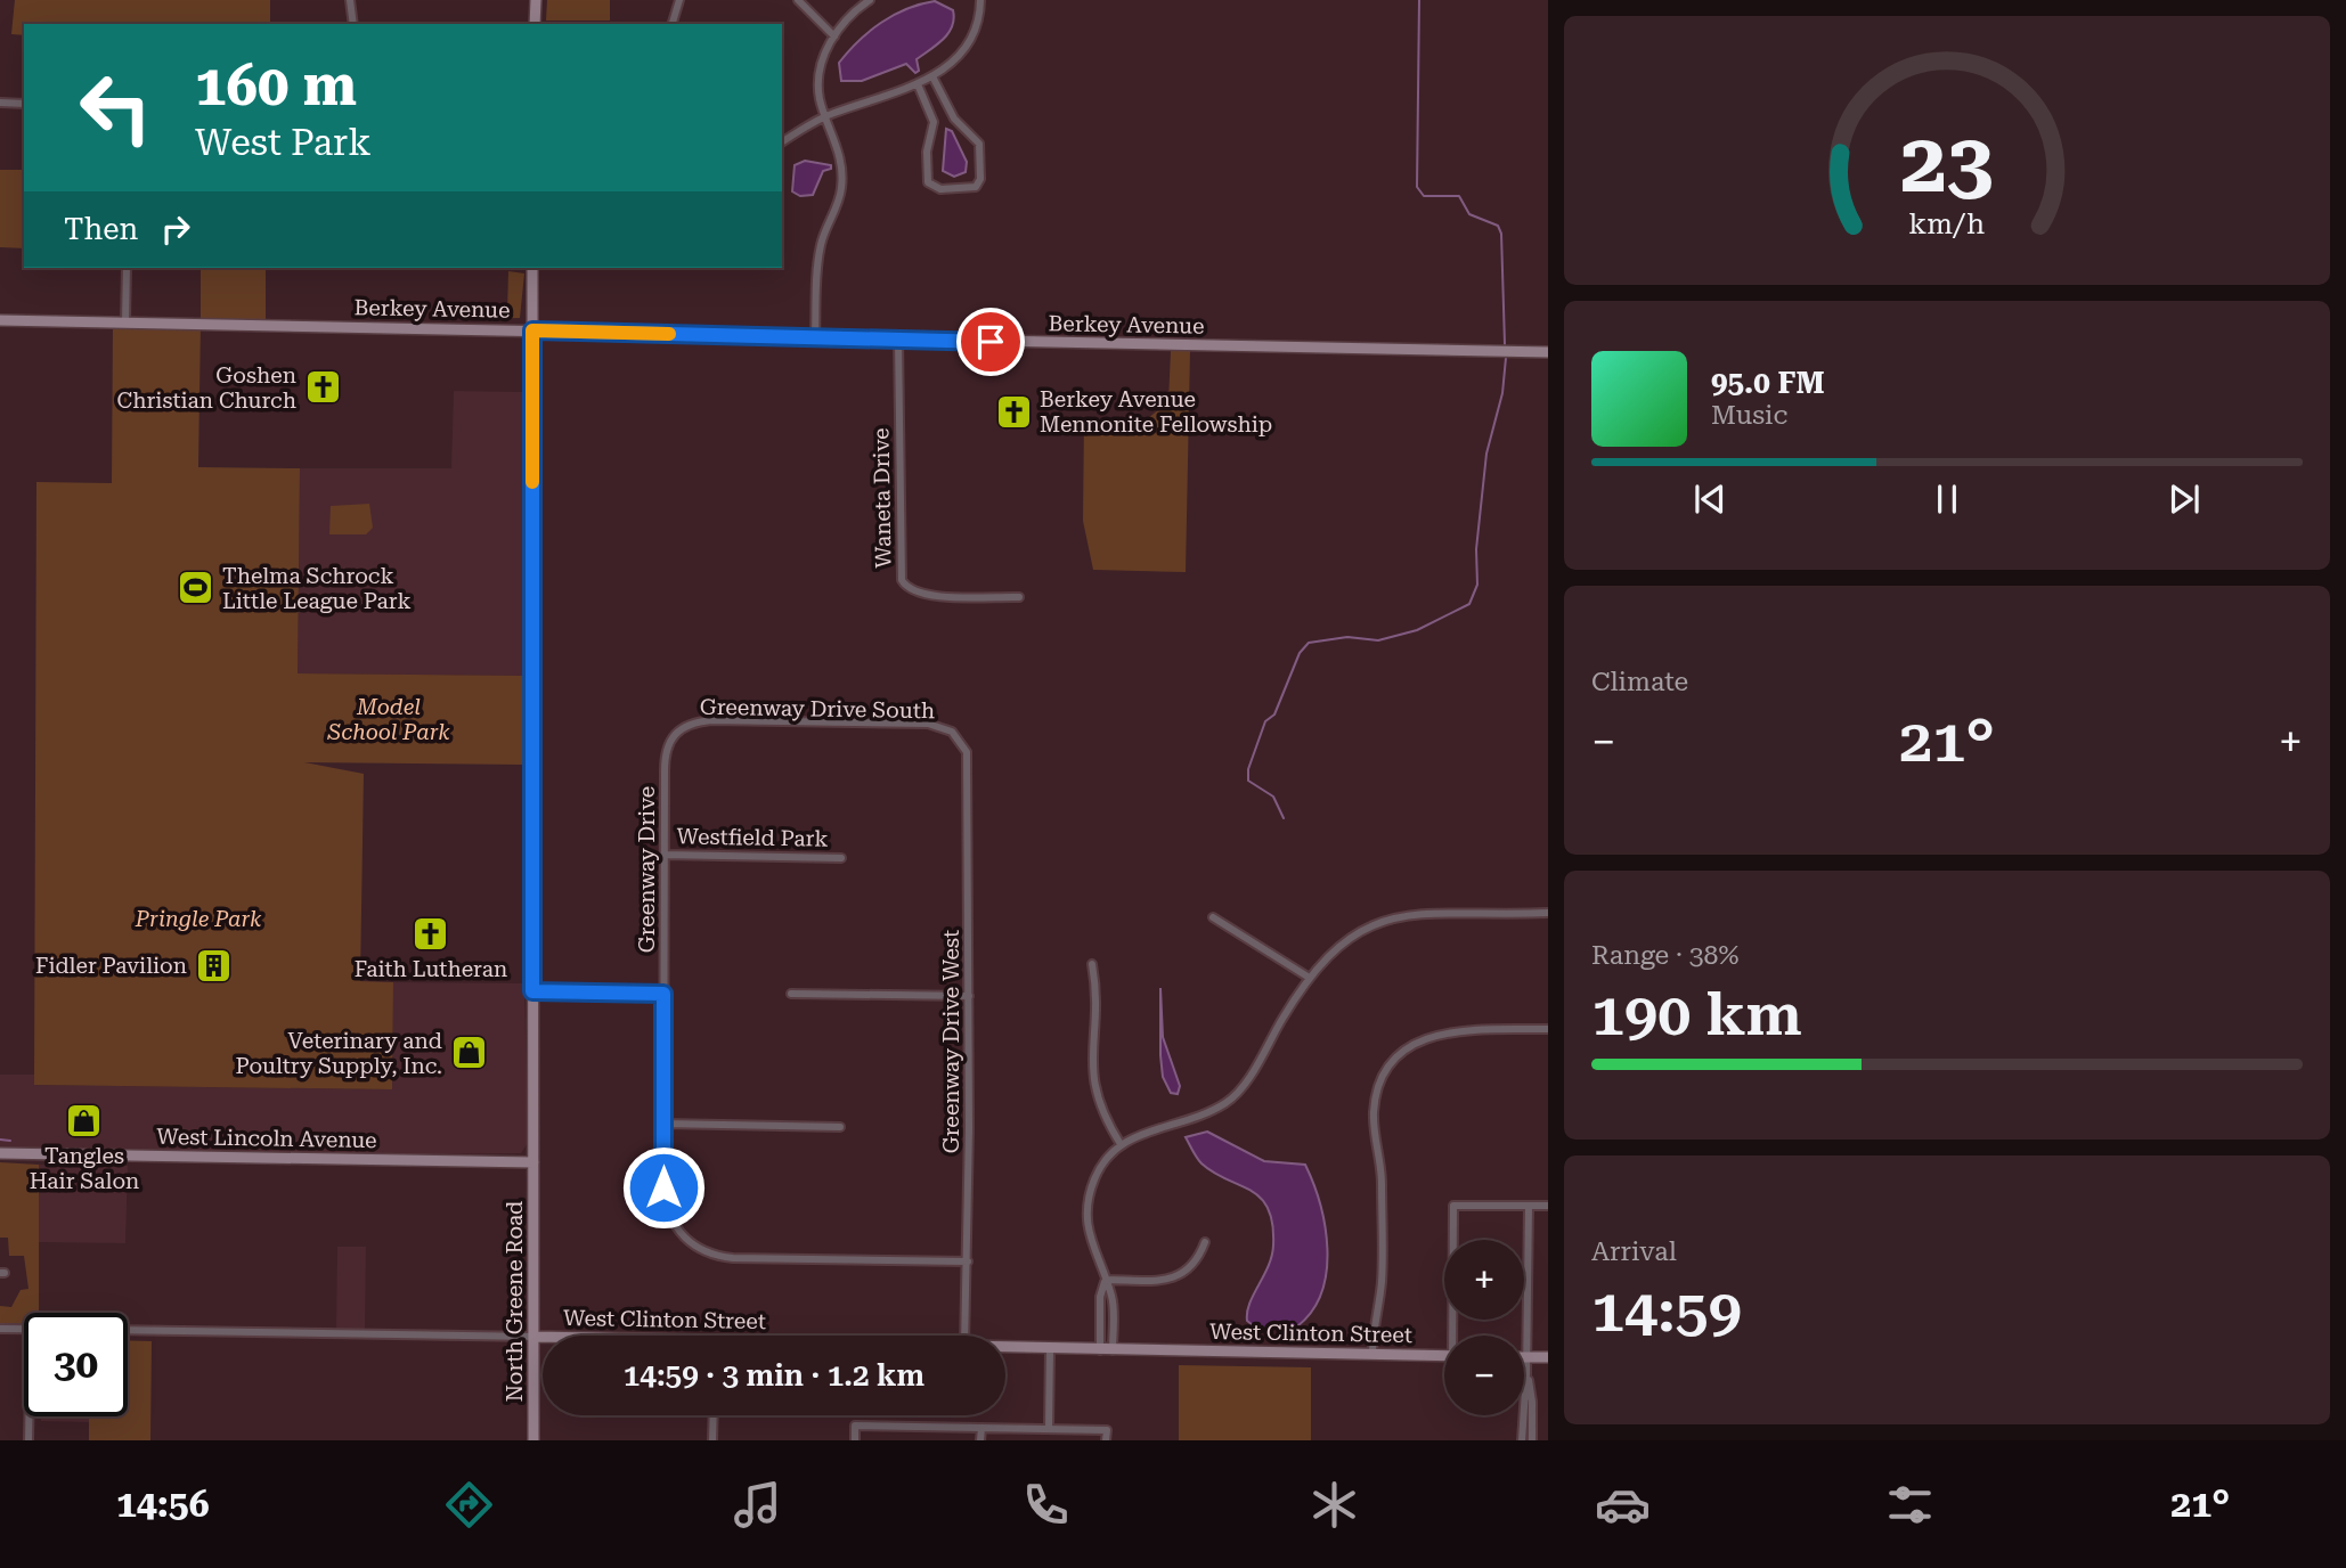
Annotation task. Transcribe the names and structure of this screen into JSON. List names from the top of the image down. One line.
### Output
{"streets":{"street":["Berkey Avenue","Waneta Drive","Greenway Drive South","Westfield Park","Greenway Drive","Greenway Drive West","West Lincoln Avenue","North Greene Road","West Clinton Street"]},"crossings":[["Berkey Avenue","Waneta Drive"],["Berkey Avenue","North Greene Road"],["Greenway Drive South","Greenway Drive"],["Greenway Drive South","Greenway Drive West"],["Westfield Park","Greenway Drive"],["Greenway Drive","Greenway Drive West"],["West Lincoln Avenue","North Greene Road"],["North Greene Road","West Clinton Street"]],"parks":["Model School Park","Pringle Park"],"places":{"church":["Goshen Christian Church","Berkey Avenue Mennonite Fellowship","Faith Lutheran"],"sports":["Thelma Schrock Little League Park"],"building":["Fidler Pavilion"],"shop":["Veterinary and Poultry Supply, Inc.","Tangles Hair Salon"]},"page":{"turn":["160 m","West Park"],"then":"Then","song":["95.0 FM","Music"],"tile":["Climate",["Range · 38%","190 km"],["Arrival","14:59"]],"heat":["−","21°","+"],"map_buttons":["+","−"],"limit":"30","trip":"14:59 · 3 min · 1.2 km","tabs":["14:56","21°"],"gauge":["23","km/h"]}}
